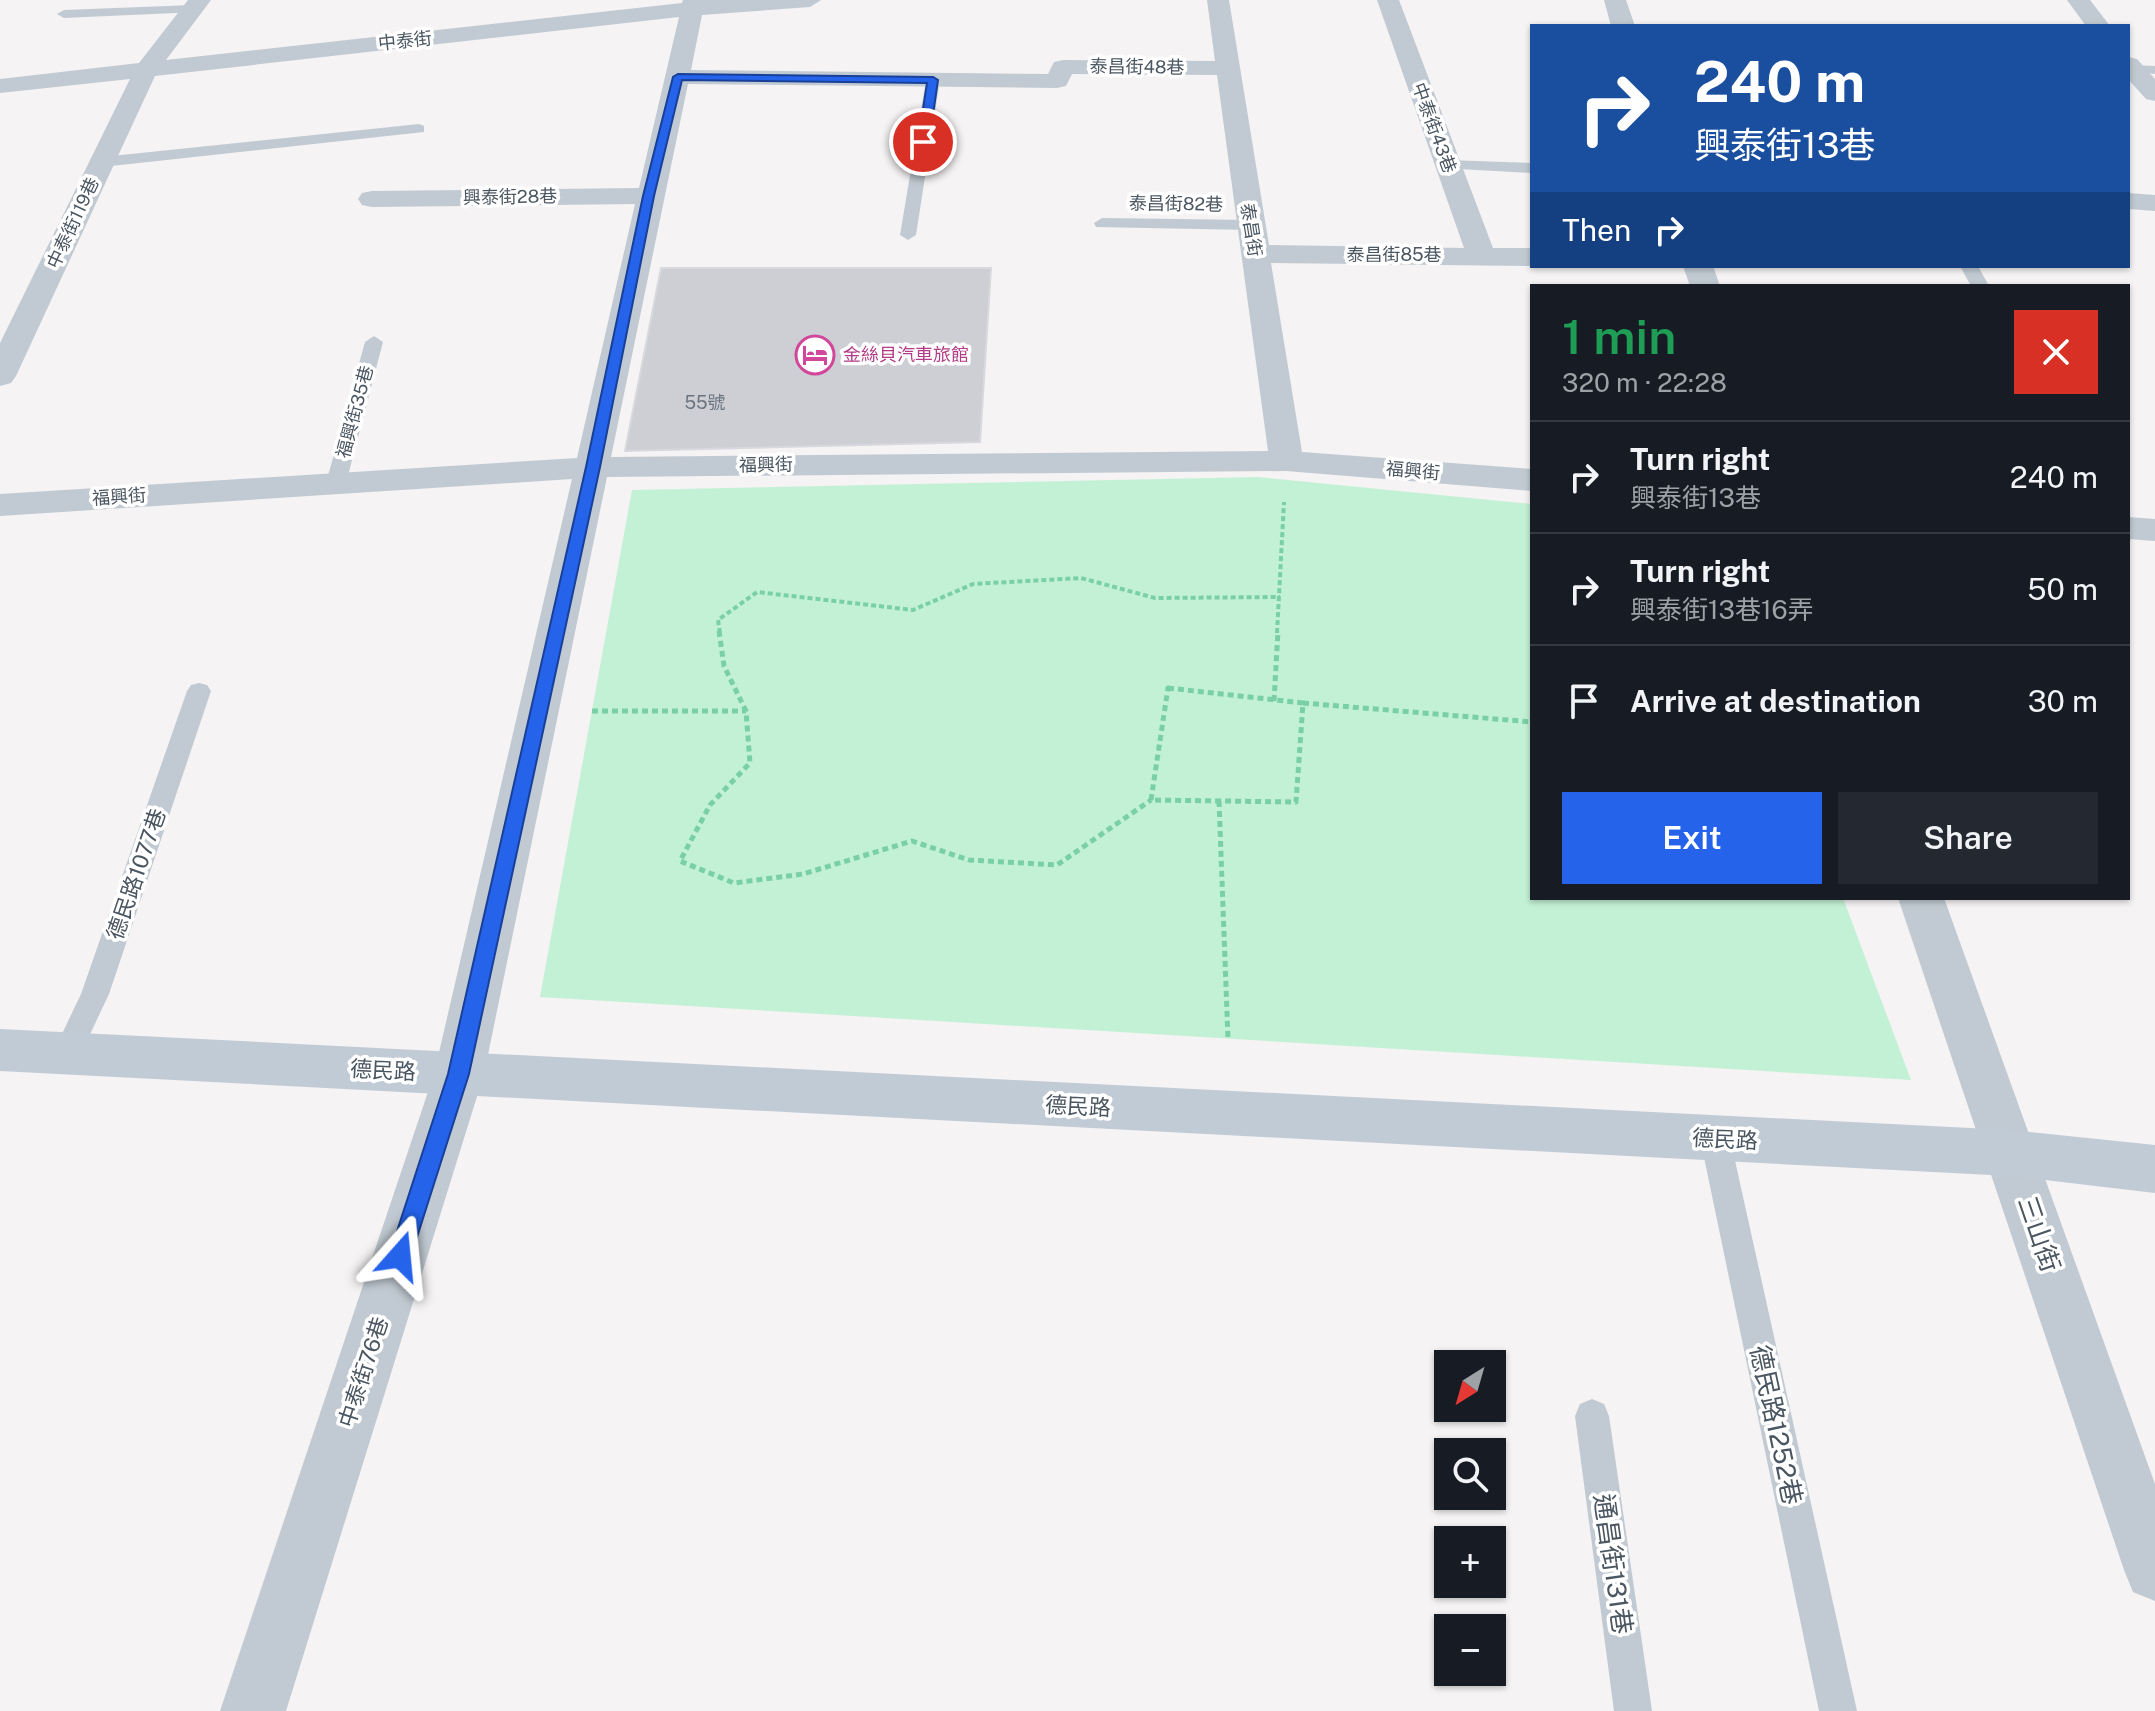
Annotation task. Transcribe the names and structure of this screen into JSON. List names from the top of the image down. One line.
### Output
{"streets":{"street":["中泰街","泰昌街48巷","中泰街43巷","興泰街28巷","中泰街119巷","泰昌街","泰昌街85巷","福興街","德民路","三山街","中泰街76巷"],"lane":["泰昌街82巷","福興街35巷","德民路1077巷","德民路1252巷","通昌街131巷"]},"crossings":[["中泰街","中泰街119巷"],["中泰街","中泰街76巷"],["泰昌街48巷","泰昌街"],["中泰街43巷","泰昌街85巷"],["興泰街28巷","中泰街76巷"],["泰昌街82巷","泰昌街"],["泰昌街","泰昌街85巷"],["泰昌街","福興街"],["福興街35巷","福興街"],["福興街","中泰街76巷"],["德民路1077巷","德民路"],["德民路","三山街"],["德民路","中泰街76巷"],["德民路","德民路1252巷"]],"places":{"hotel":["金絲貝汽車旅館"]},"house_numbers":["55號"],"north":"bottom left","page":{"turn":["240 m","興泰街13巷"],"then":"Then","heading":["1 min","320 m · 22:28"],"list":[{"name":"Turn right","note":"興泰街13巷","value":"240 m"},{"name":"Turn right","note":"興泰街13巷16弄","value":"50 m"},{"name":"Arrive at destination","value":"30 m"}],"buttons":["Exit","Share"],"map_buttons":["+","−"]}}
